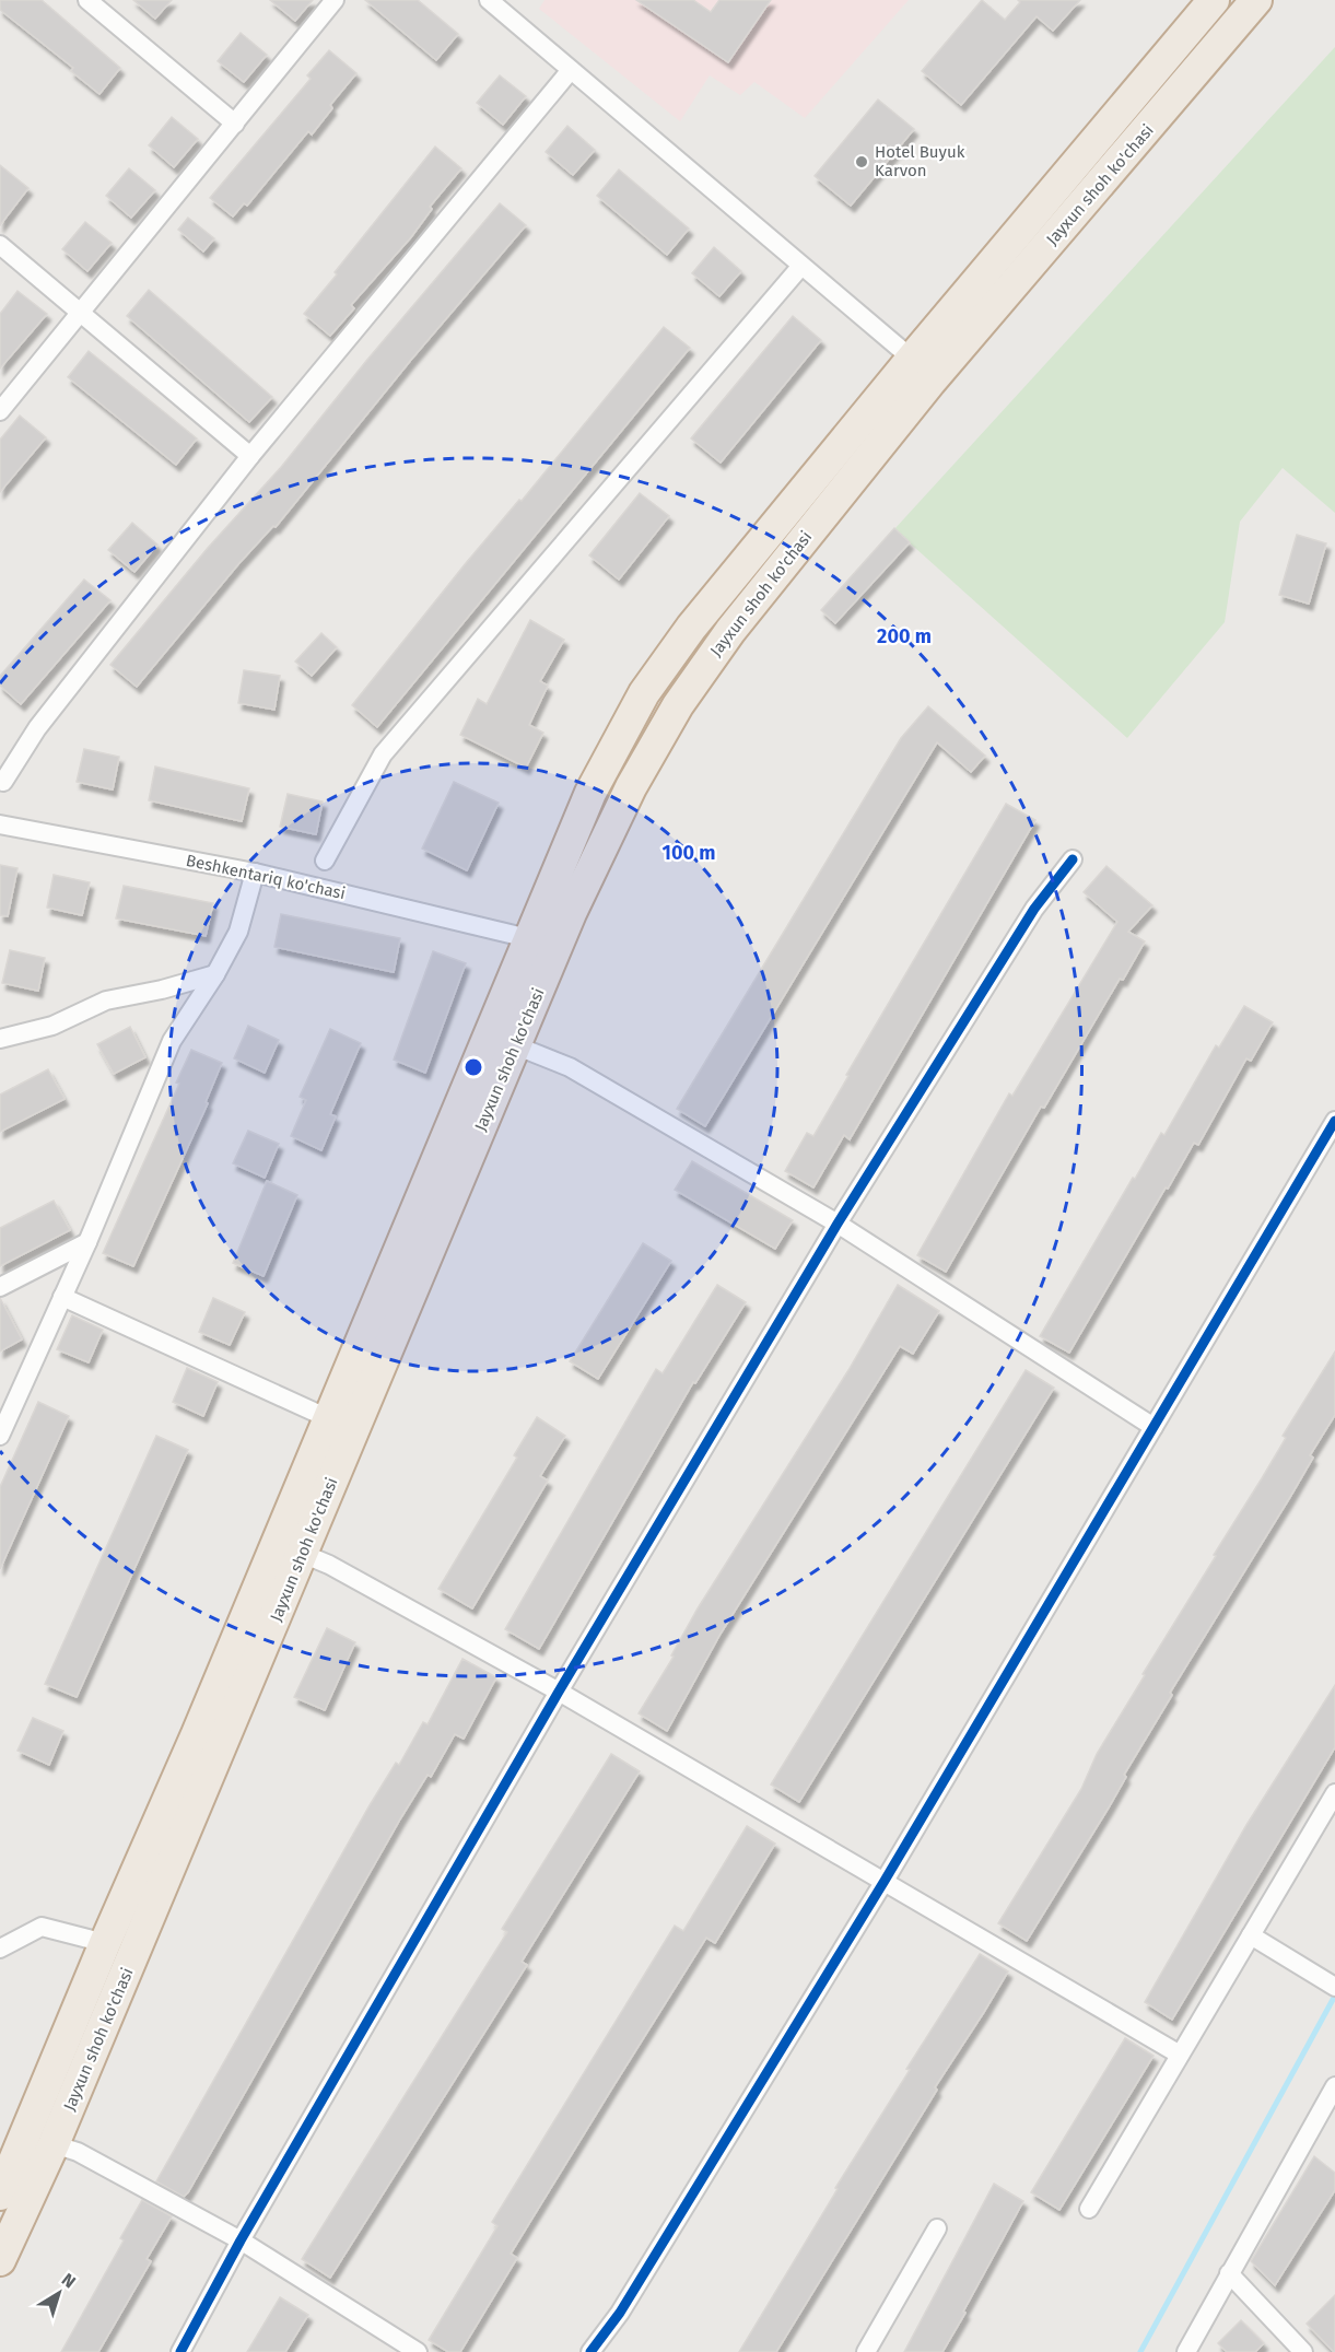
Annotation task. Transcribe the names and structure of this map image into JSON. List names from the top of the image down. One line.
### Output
{"streets":{"highway":["Jayxun shoh ko'chasi"],"street":["Beshkentariq ko'chasi"]},"crossings":[["Jayxun shoh ko'chasi","Beshkentariq ko'chasi"]],"places":["Hotel Buyuk Karvon"],"north":"top right","rings":["200 m","100 m"]}
